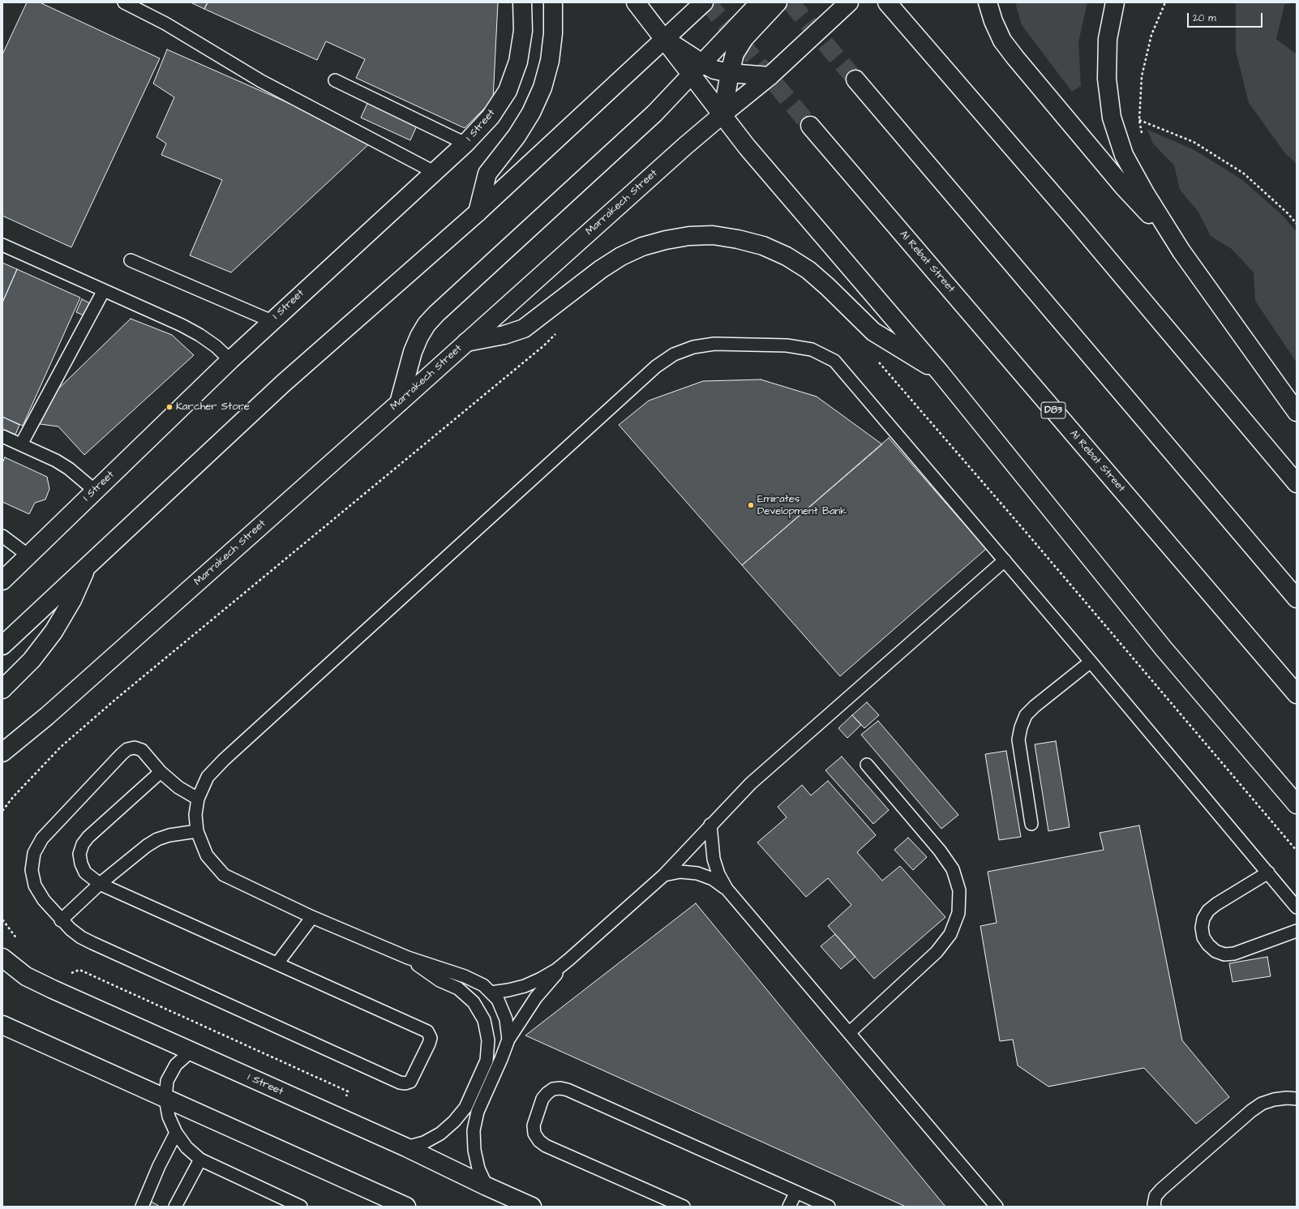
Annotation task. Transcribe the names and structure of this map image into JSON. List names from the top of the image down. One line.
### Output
{"streets":{"main road":["1 Street","Marrakech Street","Al Rebat Street","D83"]},"places":["Karcher Store","Emirates Development Bank"],"scale_bar":"20 m"}
